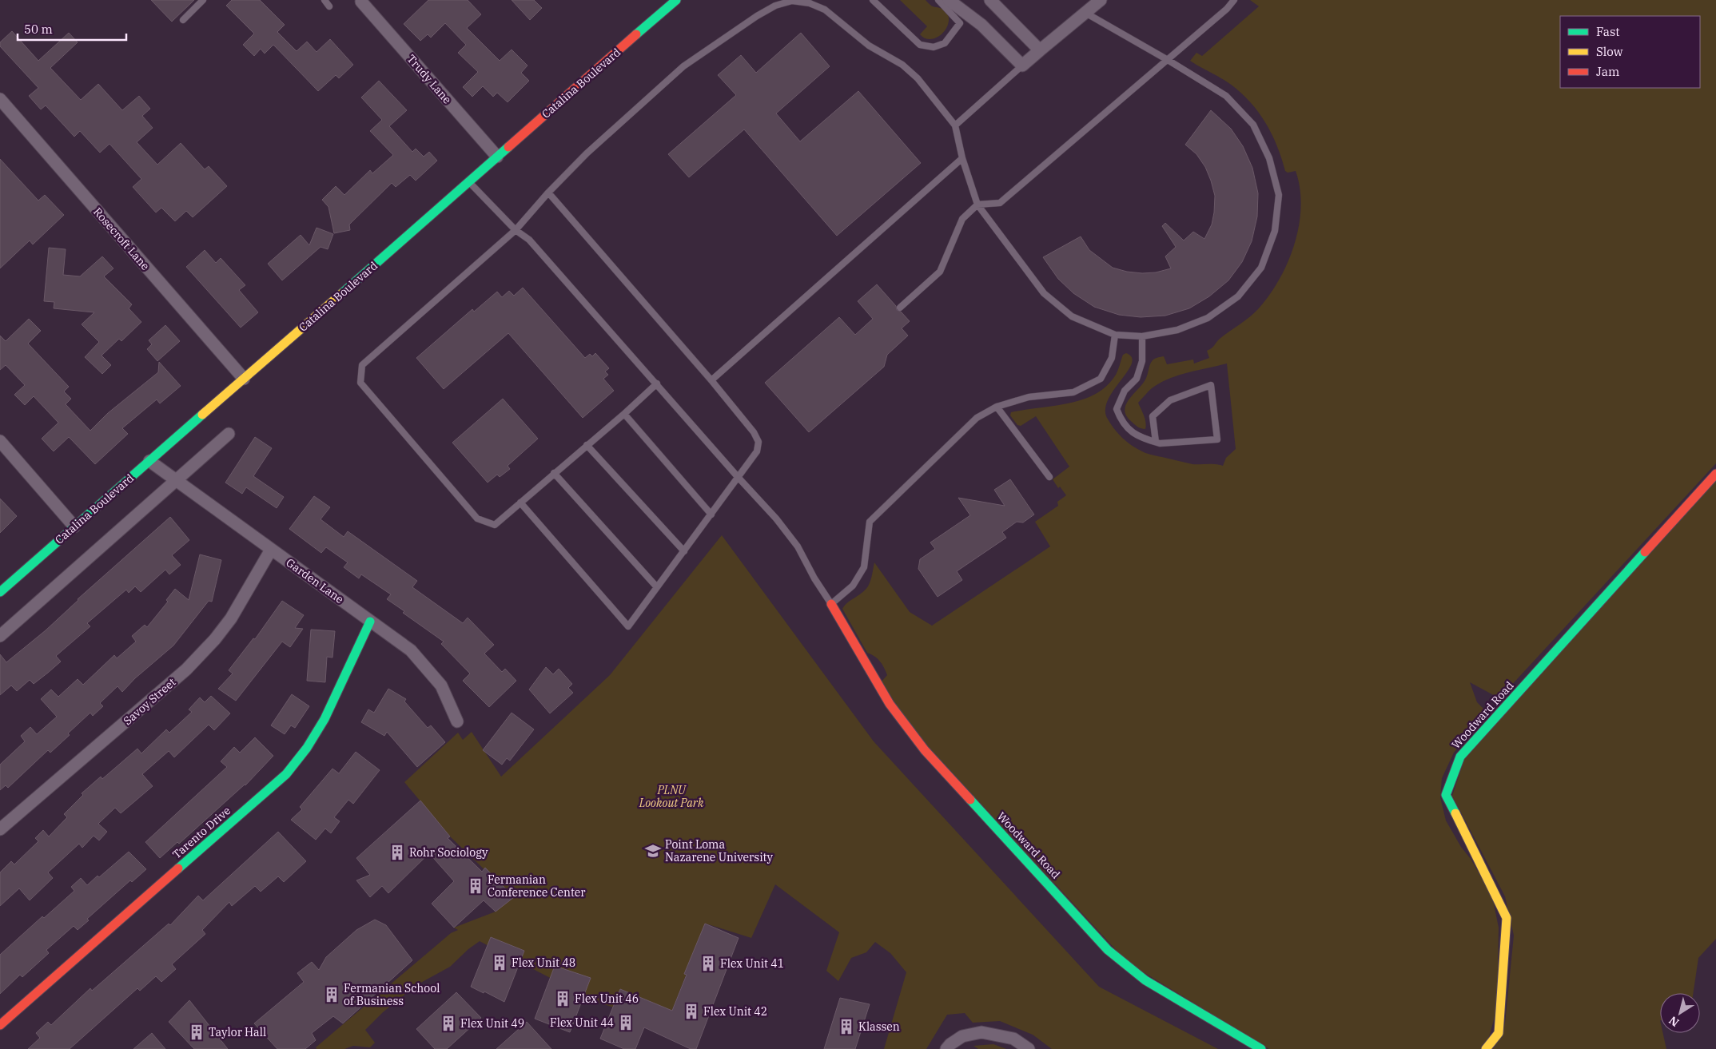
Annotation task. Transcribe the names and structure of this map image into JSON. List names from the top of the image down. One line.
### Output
{"streets":{"street":["Trudy Lane","Catalina Boulevard","Rosecroft Lane","Garden Lane","Savoy Street","Woodward Road","Tarento Drive"]},"crossings":[["Trudy Lane","Catalina Boulevard"],["Catalina Boulevard","Rosecroft Lane"],["Catalina Boulevard","Garden Lane"],["Garden Lane","Savoy Street"],["Garden Lane","Tarento Drive"]],"parks":["PLNU Lookout Park"],"places":{"school or university":["Point Loma Nazarene University"],"building":["Rohr Sociology","Fermanian Conference Center","Flex Unit 48","Flex Unit 41","Fermanian School of Business","Flex Unit 46","Flex Unit 42","Flex Unit 44","Flex Unit 49","Klassen","Taylor Hall"]},"legend":["Fast","Slow","Jam"],"scale_bar":"50 m","north":"bottom left"}
